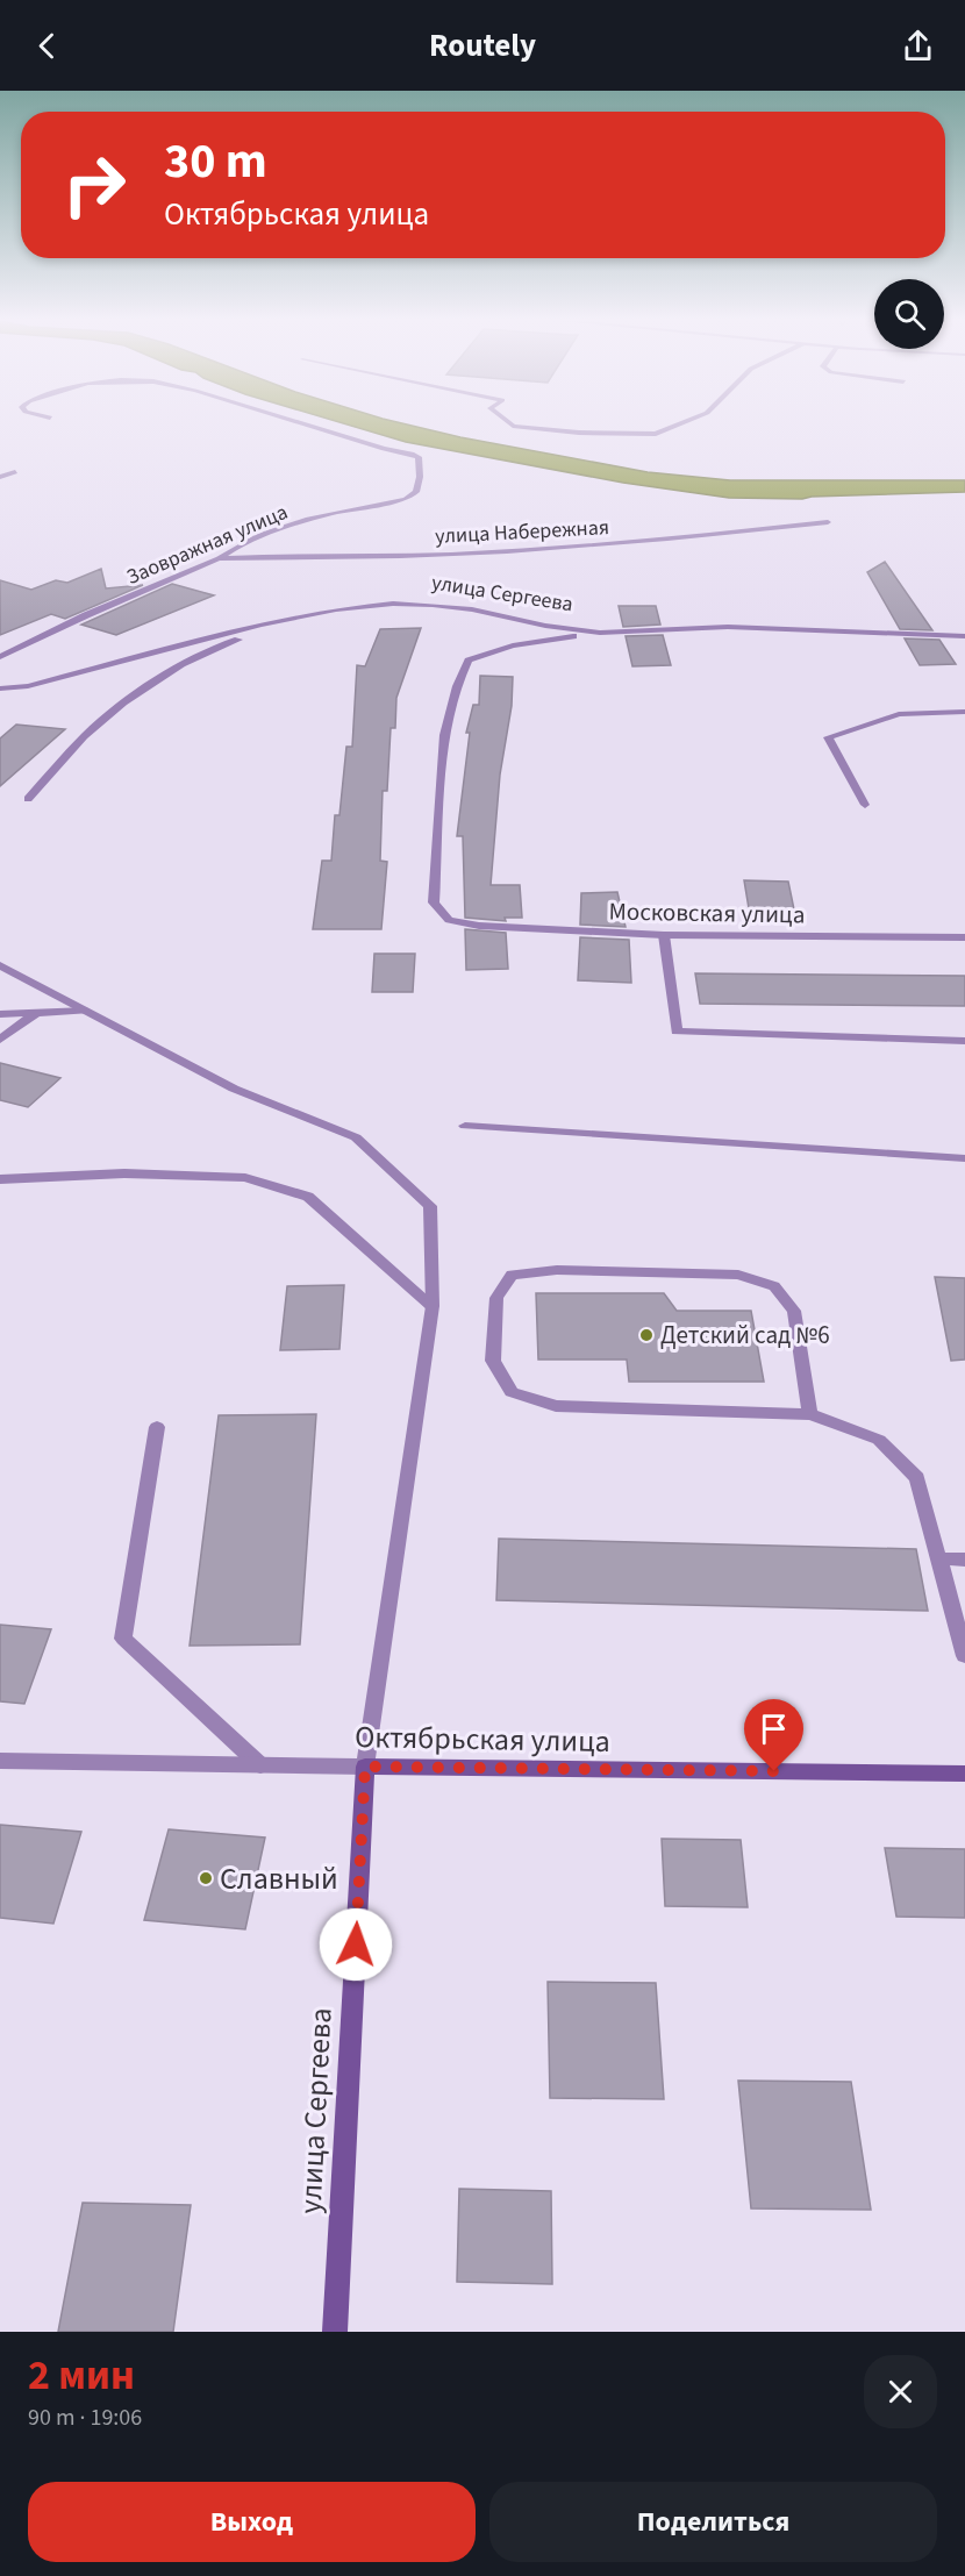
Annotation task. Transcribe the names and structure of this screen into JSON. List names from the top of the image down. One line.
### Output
{"streets":{"main road":["улица Сергеева","Октябрьская улица"],"street":["улица Набережная","Заовражная улица","Московская улица"]},"crossings":[["улица Набережная","Заовражная улица"],["улица Сергеева","Октябрьская улица"]],"places":["Детский сад №6","Славный"],"page":{"header":"Routely","turn":["30 m","Октябрьская улица"],"heading":["2 мин","90 m · 19:06"],"buttons":["Выход","Поделиться"]}}
